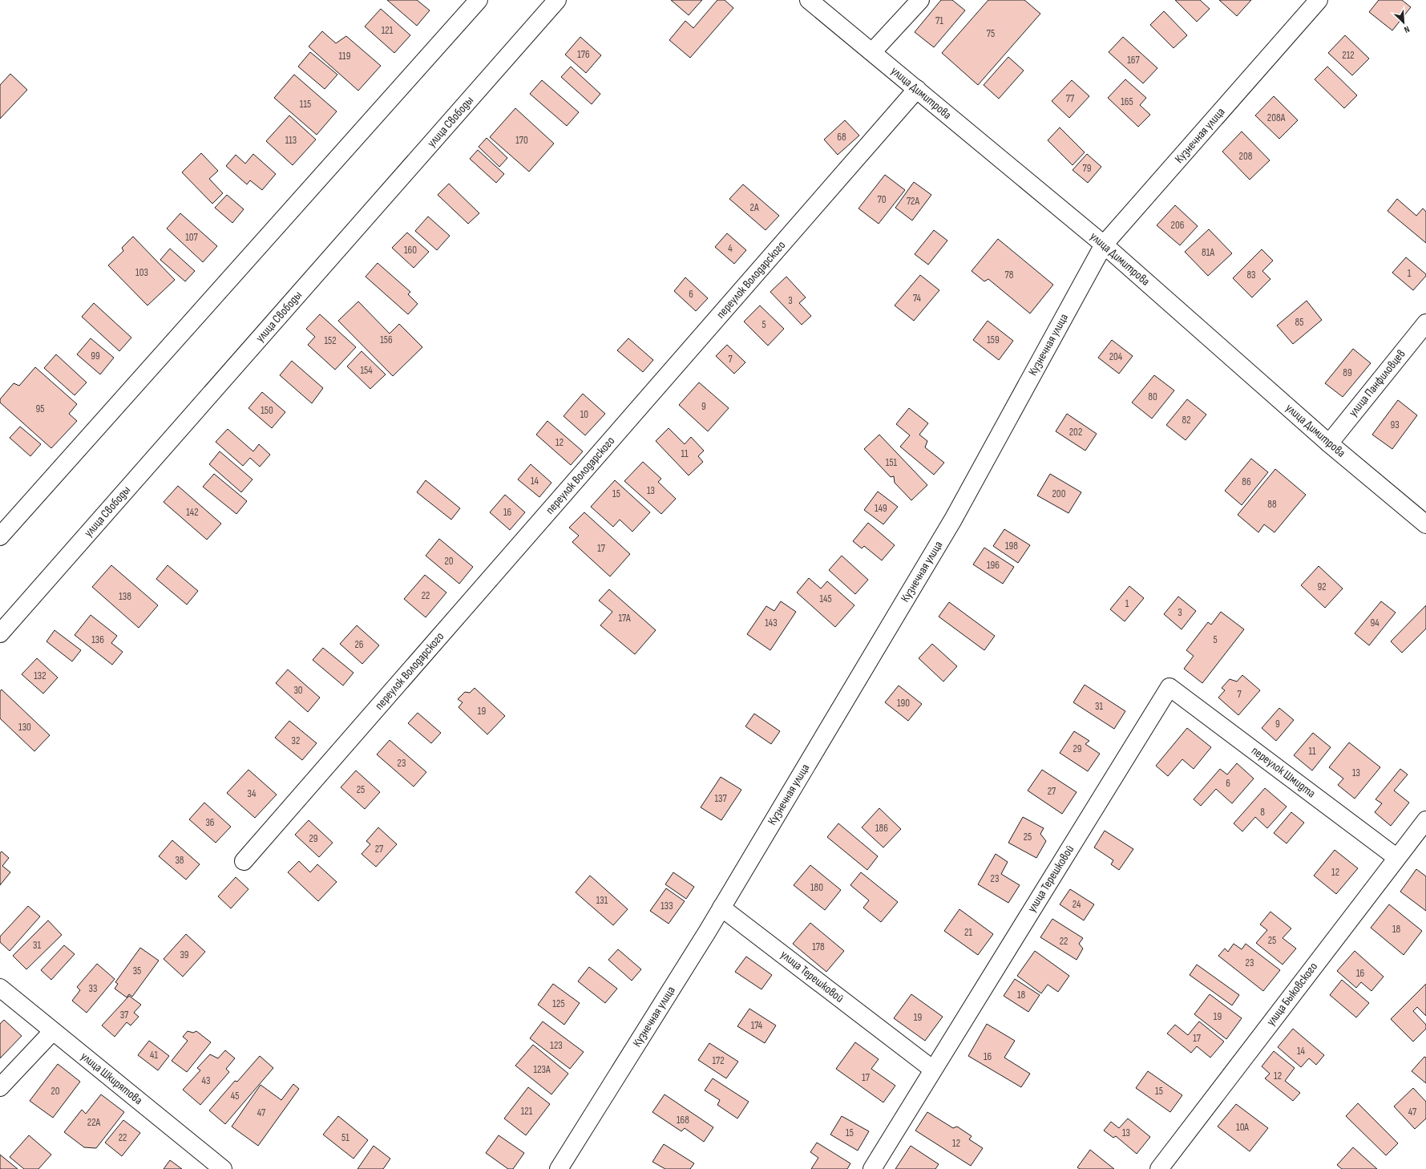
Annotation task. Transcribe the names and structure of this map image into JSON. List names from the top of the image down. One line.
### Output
{"streets":{"street":["улица Димитрова","улица Свободы","Кузнечная улица","переулок Володарского","улица Панфиловцев","переулок Шмидта","улица Терешковой","улица Быковского","улица Шкирятова"]},"crossings":[["улица Димитрова","Кузнечная улица"],["улица Димитрова","переулок Володарского"],["улица Димитрова","улица Панфиловцев"],["Кузнечная улица","улица Терешковой"],["переулок Шмидта","улица Терешковой"],["переулок Шмидта","улица Быковского"]],"house_numbers":["71","121","75","176","212","119","167","77","165","115","208А","68","113","170","208","79","70","72А","2А","206","107","4","160","81А","103","1","78","83","6","74","3","85","5","156","159","152","99","204","7","154","89","80","9","95","150","10","82","93","202","12","11","151","14","86","13","15","200","88","149","142","16","198","17","20","196","92","22","138","145","1","3","17А","143","94","136","5","26","132","30","7","190","31","19","9","130","32","29","11","23","13","6","25","27","34","137","8","36","186","25","29","27","38","12","23","180","131","24","133","18","21","25","22","31","178","39","23","35","16","33","18","125","37","19","19","174","17","123","14","41","16","172","123А","12","17","43","20","15","45","121","47","47","168","22А","10А","15","13","22","51","12"],"north":"bottom right"}
